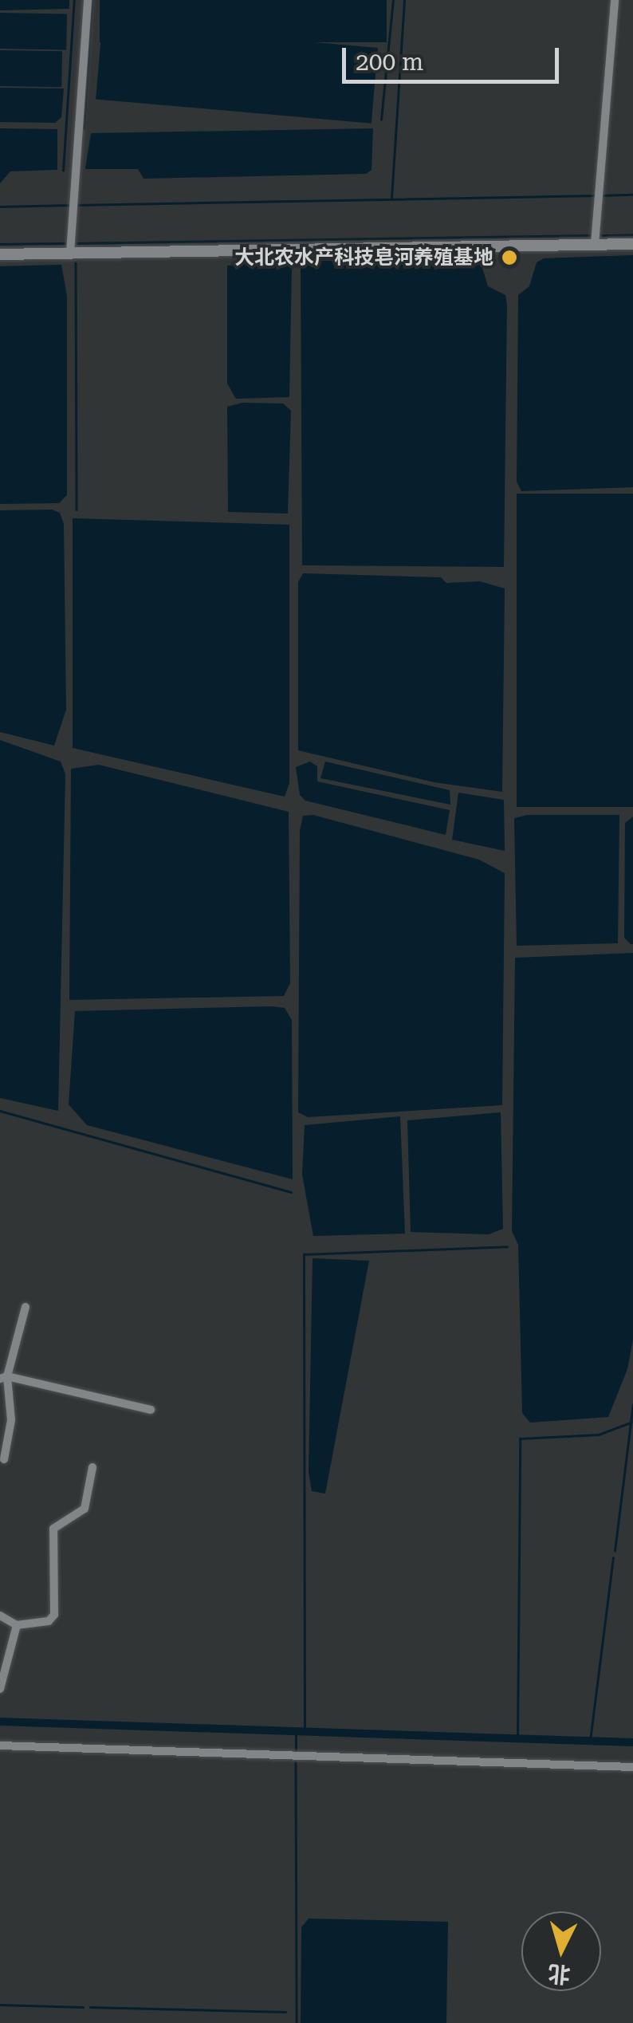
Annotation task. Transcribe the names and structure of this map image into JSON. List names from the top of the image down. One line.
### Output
{"places":["大北农水产科技皂河养殖基地"],"scale_bar":"200 m","north":"bottom"}
